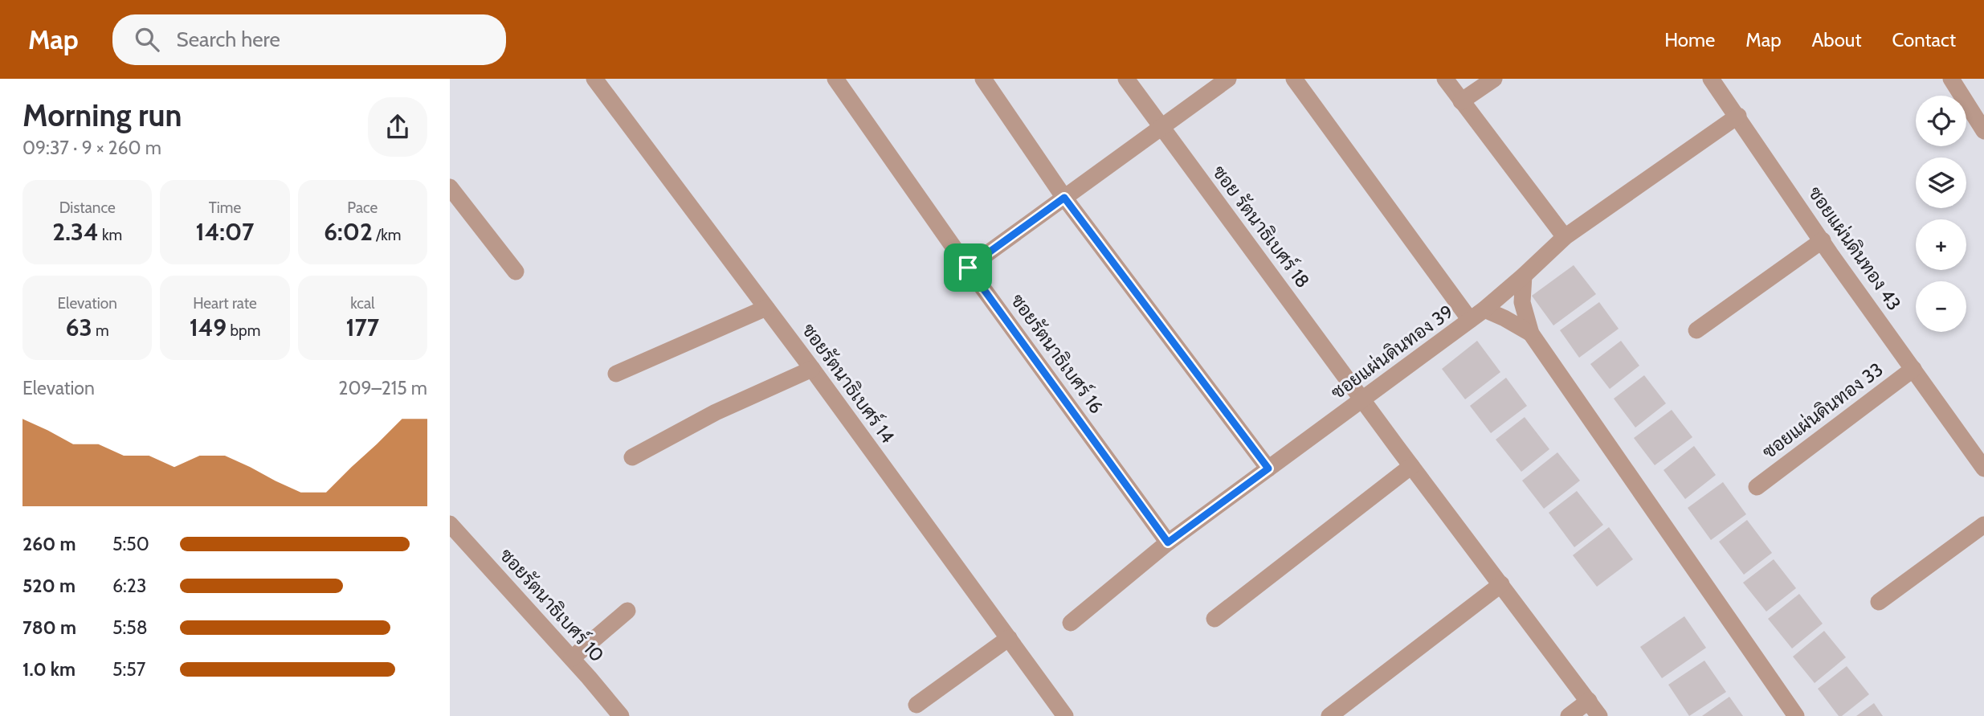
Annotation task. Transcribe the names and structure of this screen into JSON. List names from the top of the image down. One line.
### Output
{"streets":{"street":["ซอย รัตนาธิเบศร์ 18","ซอยแผ่นดินทอง 43","ซอยแผ่นดินทอง 39","ซอยรัตนาธิเบศร์ 16","ซอยรัตนาธิเบศร์ 14","ซอยแผ่นดินทอง 33","ซอยรัตนาธิเบศร์ 10"]},"crossings":[["ซอย รัตนาธิเบศร์ 18","ซอยแผ่นดินทอง 39"],["ซอยแผ่นดินทอง 43","ซอยแผ่นดินทอง 39"],["ซอยแผ่นดินทอง 43","ซอยแผ่นดินทอง 33"],["ซอยแผ่นดินทอง 39","ซอยรัตนาธิเบศร์ 16"]],"page":{"header":"Map","search":"Search here","nav":["Home","Map","About","Contact"],"heading":["Morning run","09:37 · 9 × 260 m"],"map_buttons":["+","−"],"stats":[["Distance","2.34 km"],["Time","14:07"],["Pace","6:02 /km"],["Elevation","63 m"],["Heart rate","149 bpm"],["kcal","177"]],"chart":["Elevation","209–215 m"],"list":[{"name":"260 m","note":"5:50"},{"name":"520 m","note":"6:23"},{"name":"780 m","note":"5:58"},{"name":"1.0 km","note":"5:57"}]}}
